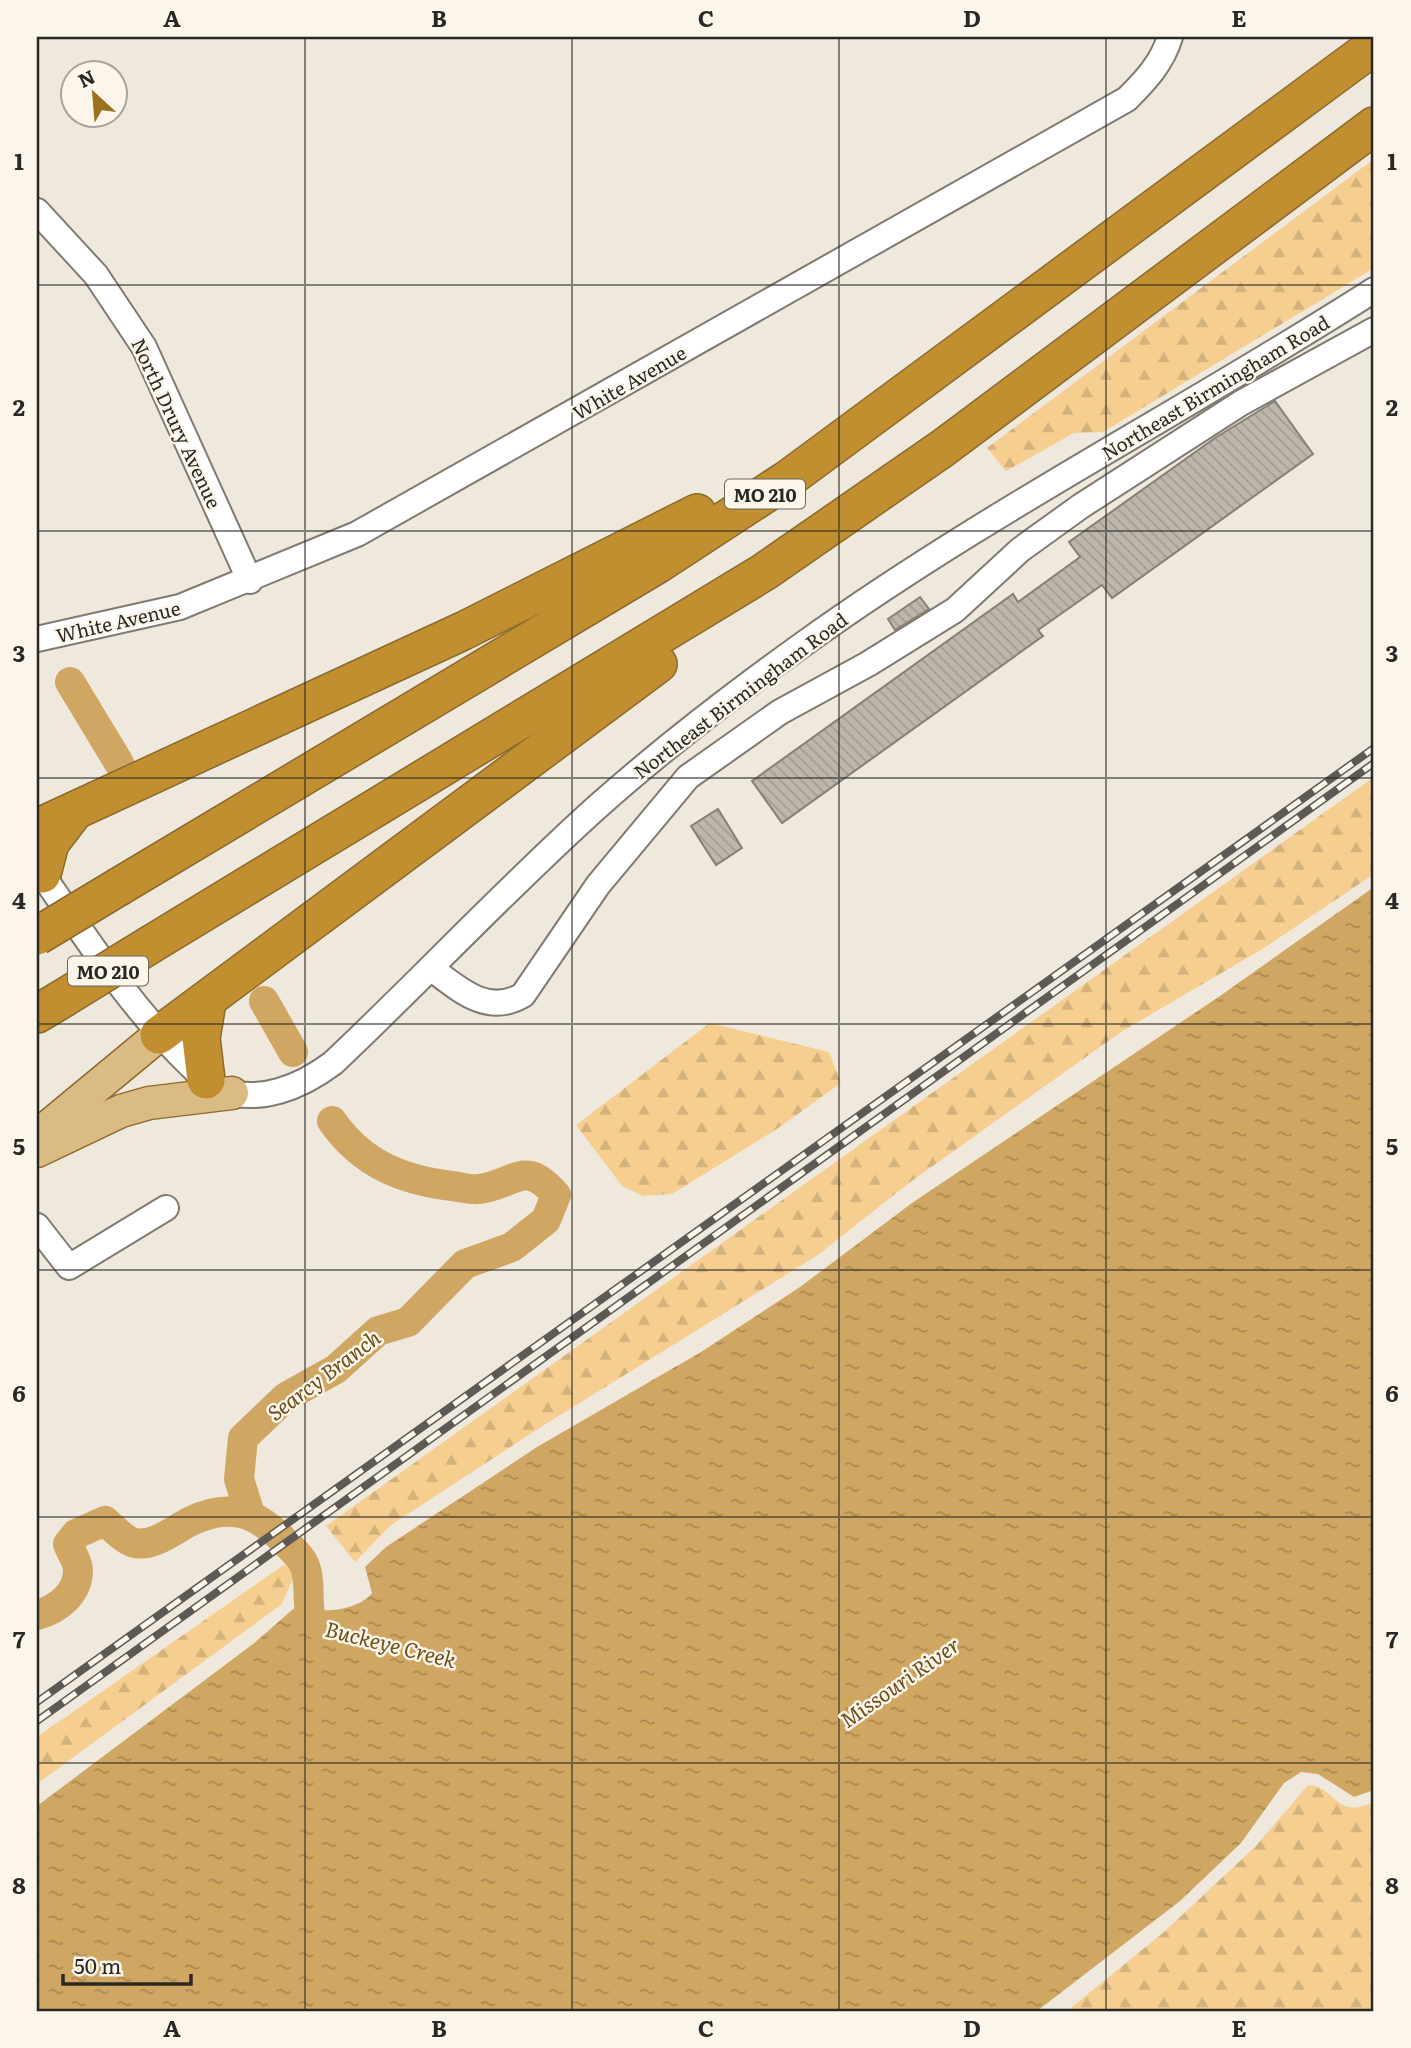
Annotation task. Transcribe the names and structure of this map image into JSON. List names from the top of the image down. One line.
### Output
{"streets":{"highway":["MO 210"],"street":["White Avenue","Northeast Birmingham Road","North Drury Avenue"]},"crossings":[["White Avenue","North Drury Avenue"]],"water":["Searcy Branch","Buckeye Creek","Missouri River"],"scale_bar":"50 m","north":"top left","grid":{"columns":["A","B","C","D","E"],"rows":["1","2","3","4","5","6","7","8"]}}
